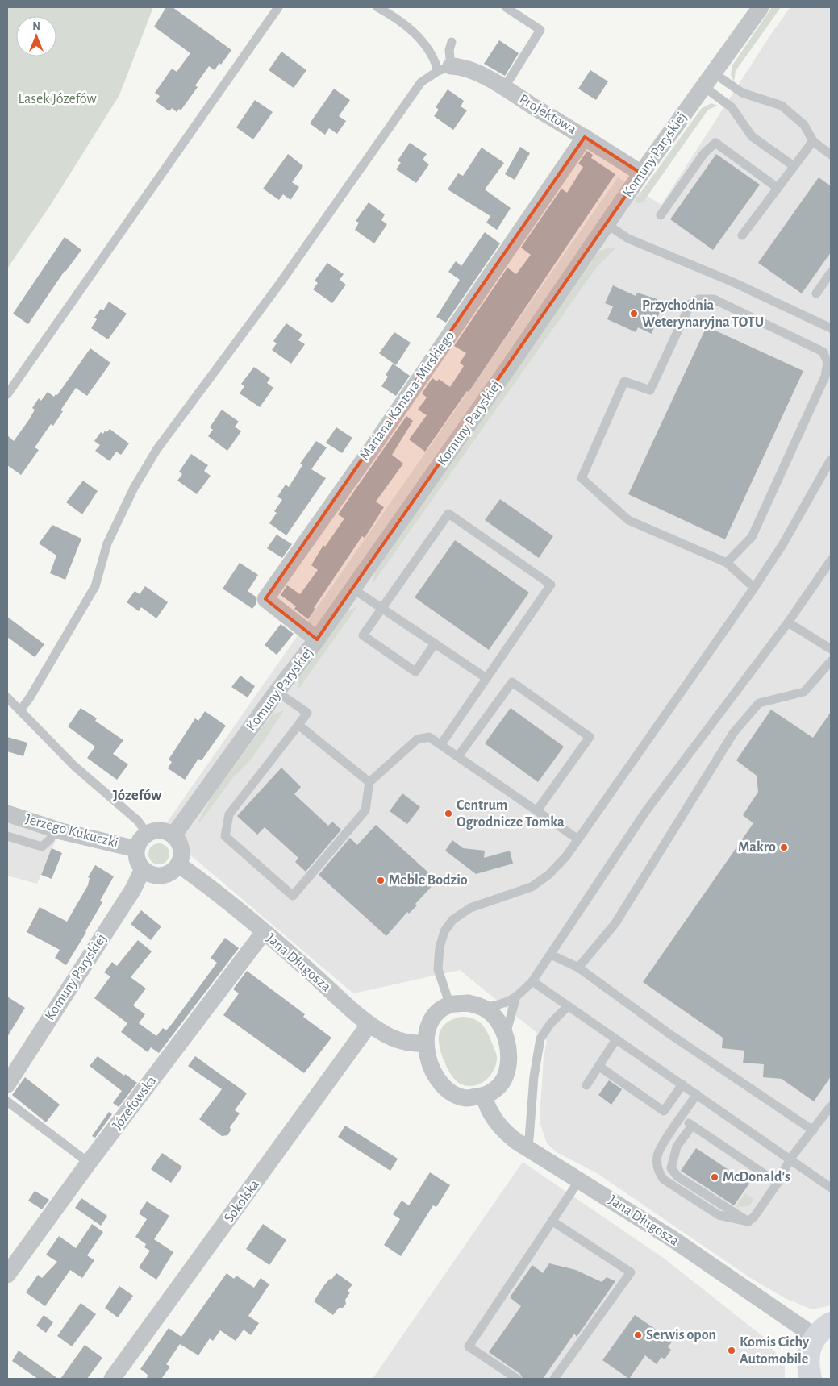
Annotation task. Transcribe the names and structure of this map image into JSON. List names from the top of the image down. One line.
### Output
{"streets":{"street":["Projektowa","Komuny Paryskiej","Mariana Kantora-Mirskiego","Jerzego Kukuczki","Jana Długosza","Józefowska","Sokolska"]},"crossings":[["Projektowa","Komuny Paryskiej"],["Projektowa","Mariana Kantora-Mirskiego"],["Komuny Paryskiej","Mariana Kantora-Mirskiego"],["Komuny Paryskiej","Jerzego Kukuczki"],["Komuny Paryskiej","Jana Długosza"],["Jerzego Kukuczki","Jana Długosza"],["Jana Długosza","Józefowska"],["Jana Długosza","Sokolska"]],"districts":["Józefów"],"parks":["Lasek Józefów"],"places":["Przychodnia Weterynaryjna TOTU","Centrum Ogrodnicze Tomka","Makro","Meble Bodzio","McDonald's","Serwis opon","Komis Cichy Automobile"],"north":"top"}
